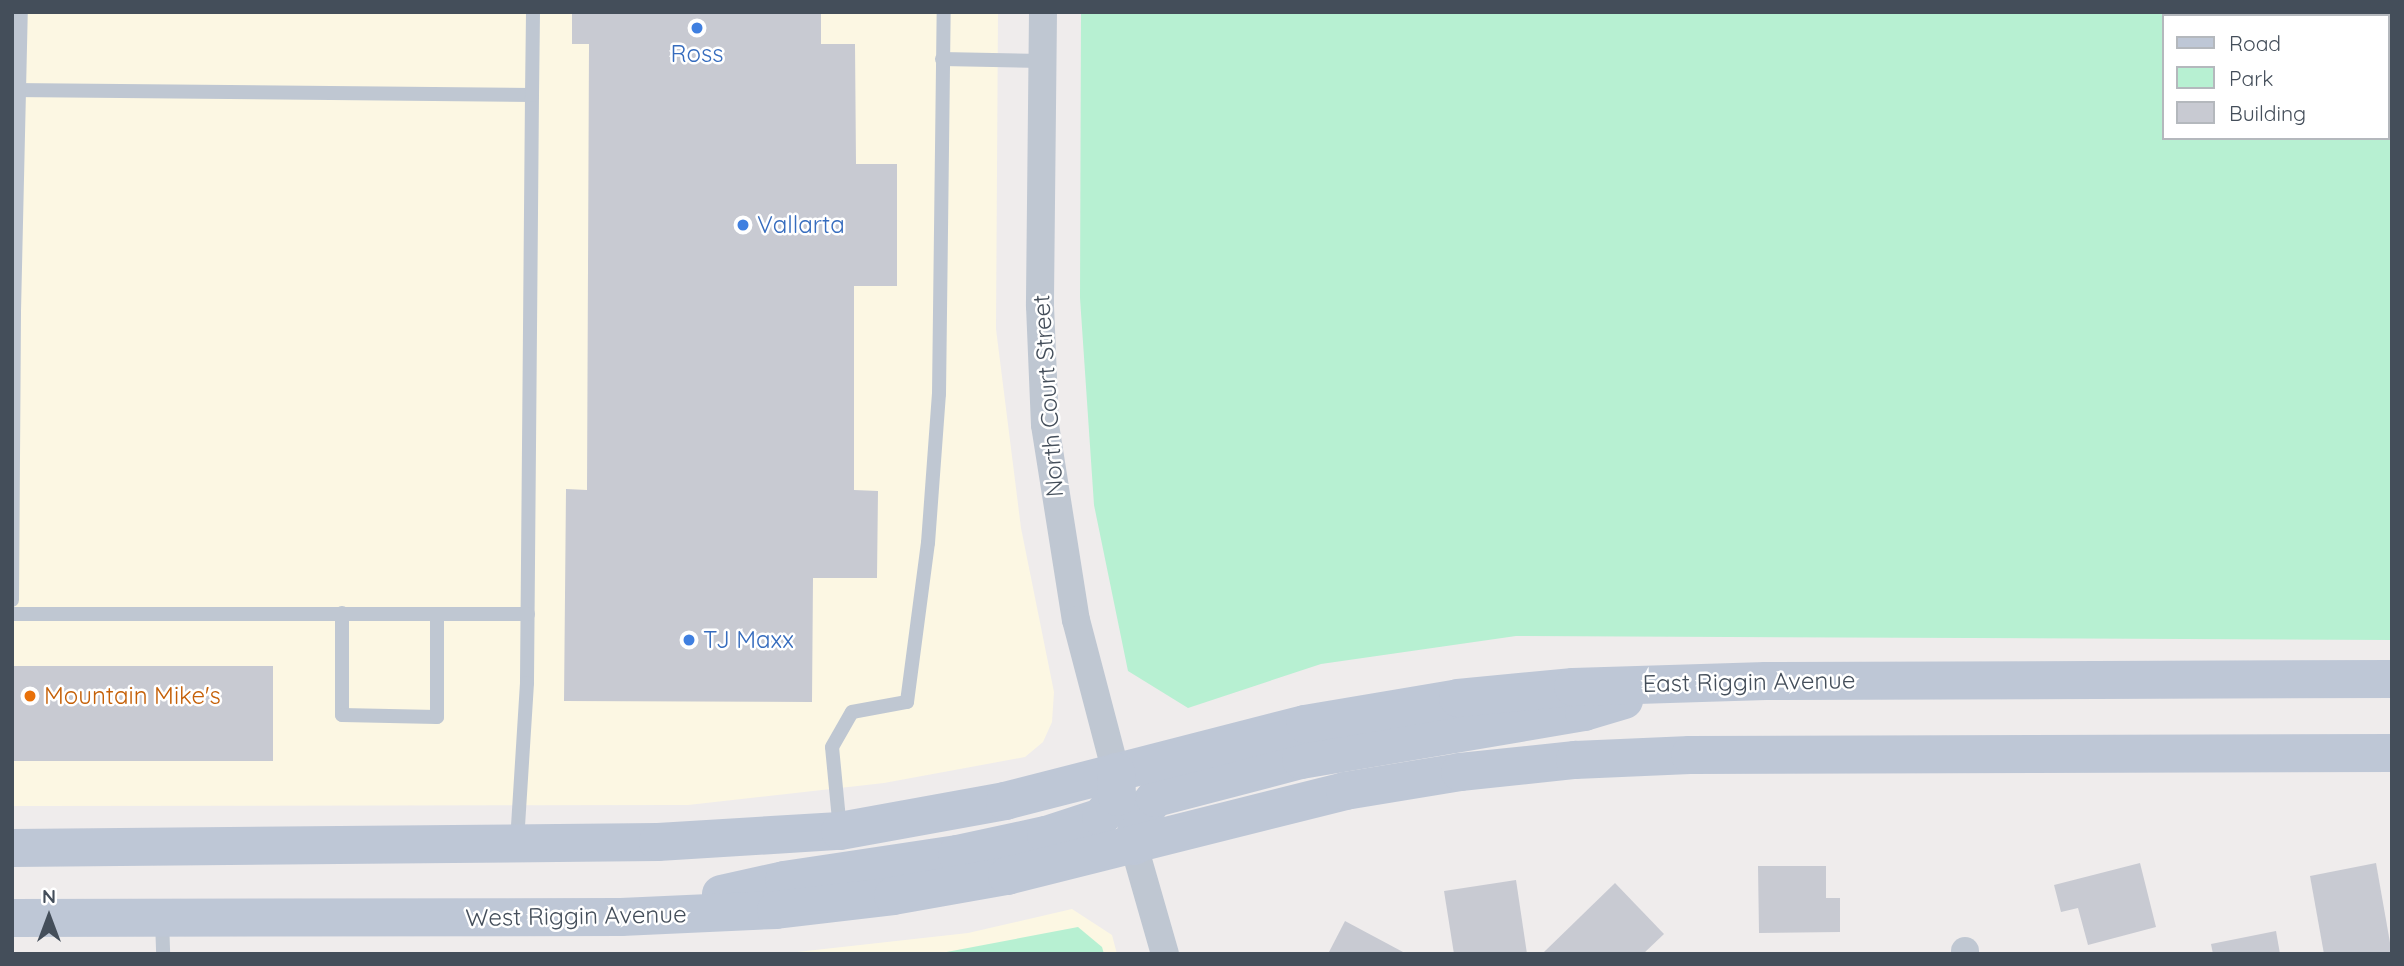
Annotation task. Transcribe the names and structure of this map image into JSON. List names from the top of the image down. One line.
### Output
{"streets":{"main road":["East Riggin Avenue","West Riggin Avenue"],"street":["North Court Street"]},"crossings":[["North Court Street","East Riggin Avenue"]],"places":["Ross","Vallarta","TJ Maxx","Mountain Mike's"],"legend":["Road","Park","Building"],"north":"top"}
